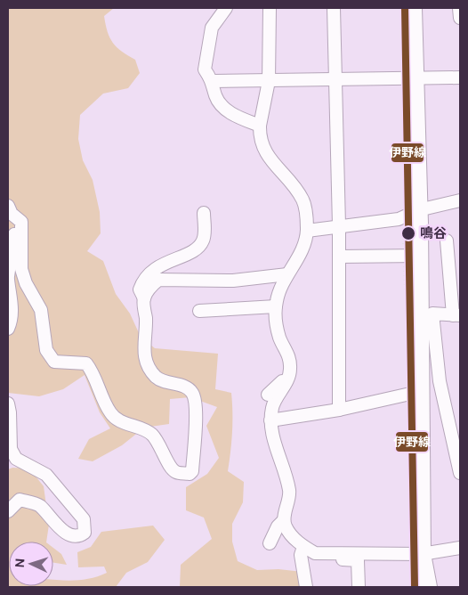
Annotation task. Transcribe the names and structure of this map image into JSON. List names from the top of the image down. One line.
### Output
{"places":["鳴谷"],"lines":["transit line 伊野線"],"north":"left"}
